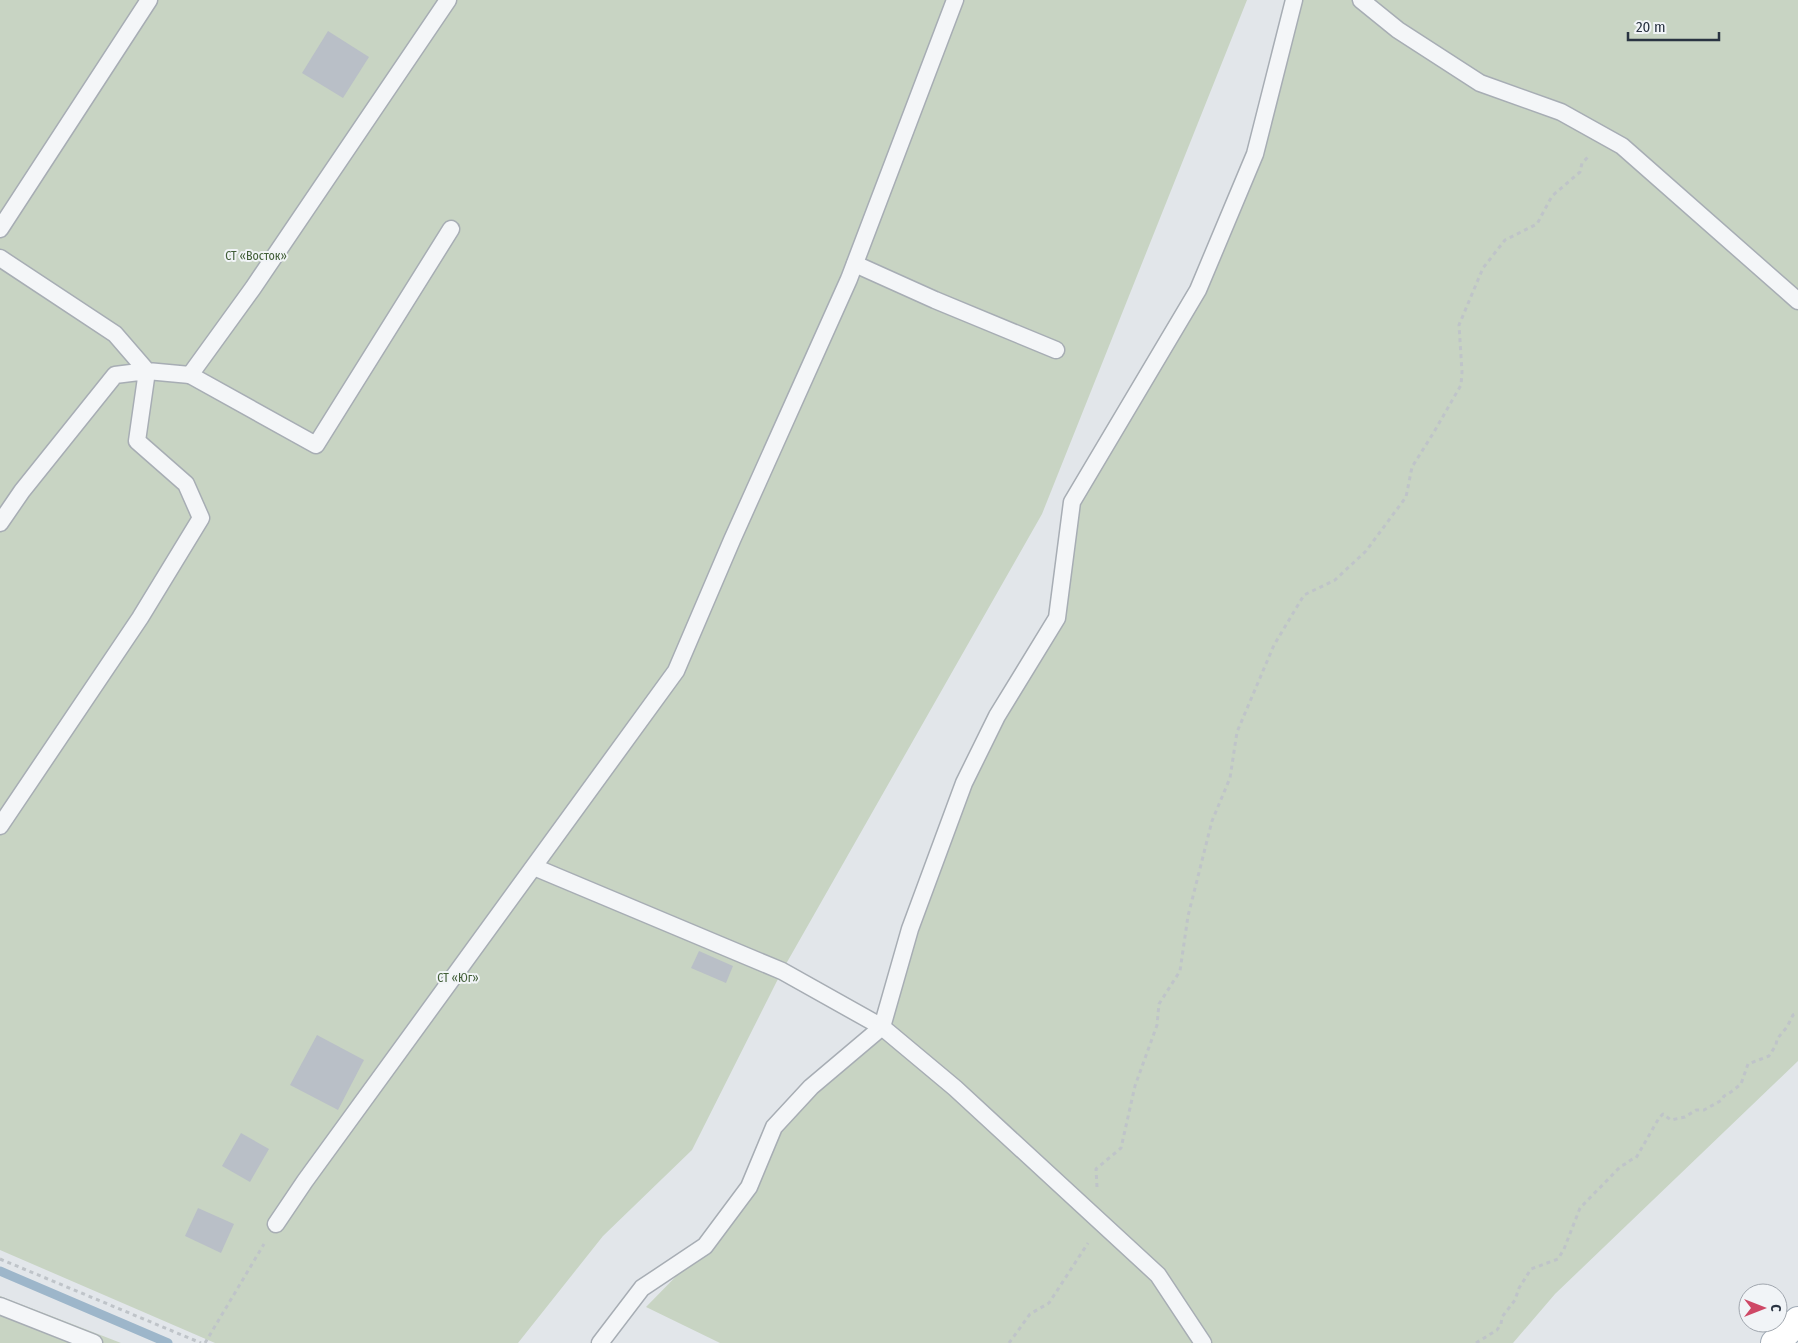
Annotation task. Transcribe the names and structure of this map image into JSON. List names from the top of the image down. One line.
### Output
{"parks":["СТ «Восток»","СТ «Юг»"],"scale_bar":"20 m","north":"right"}
